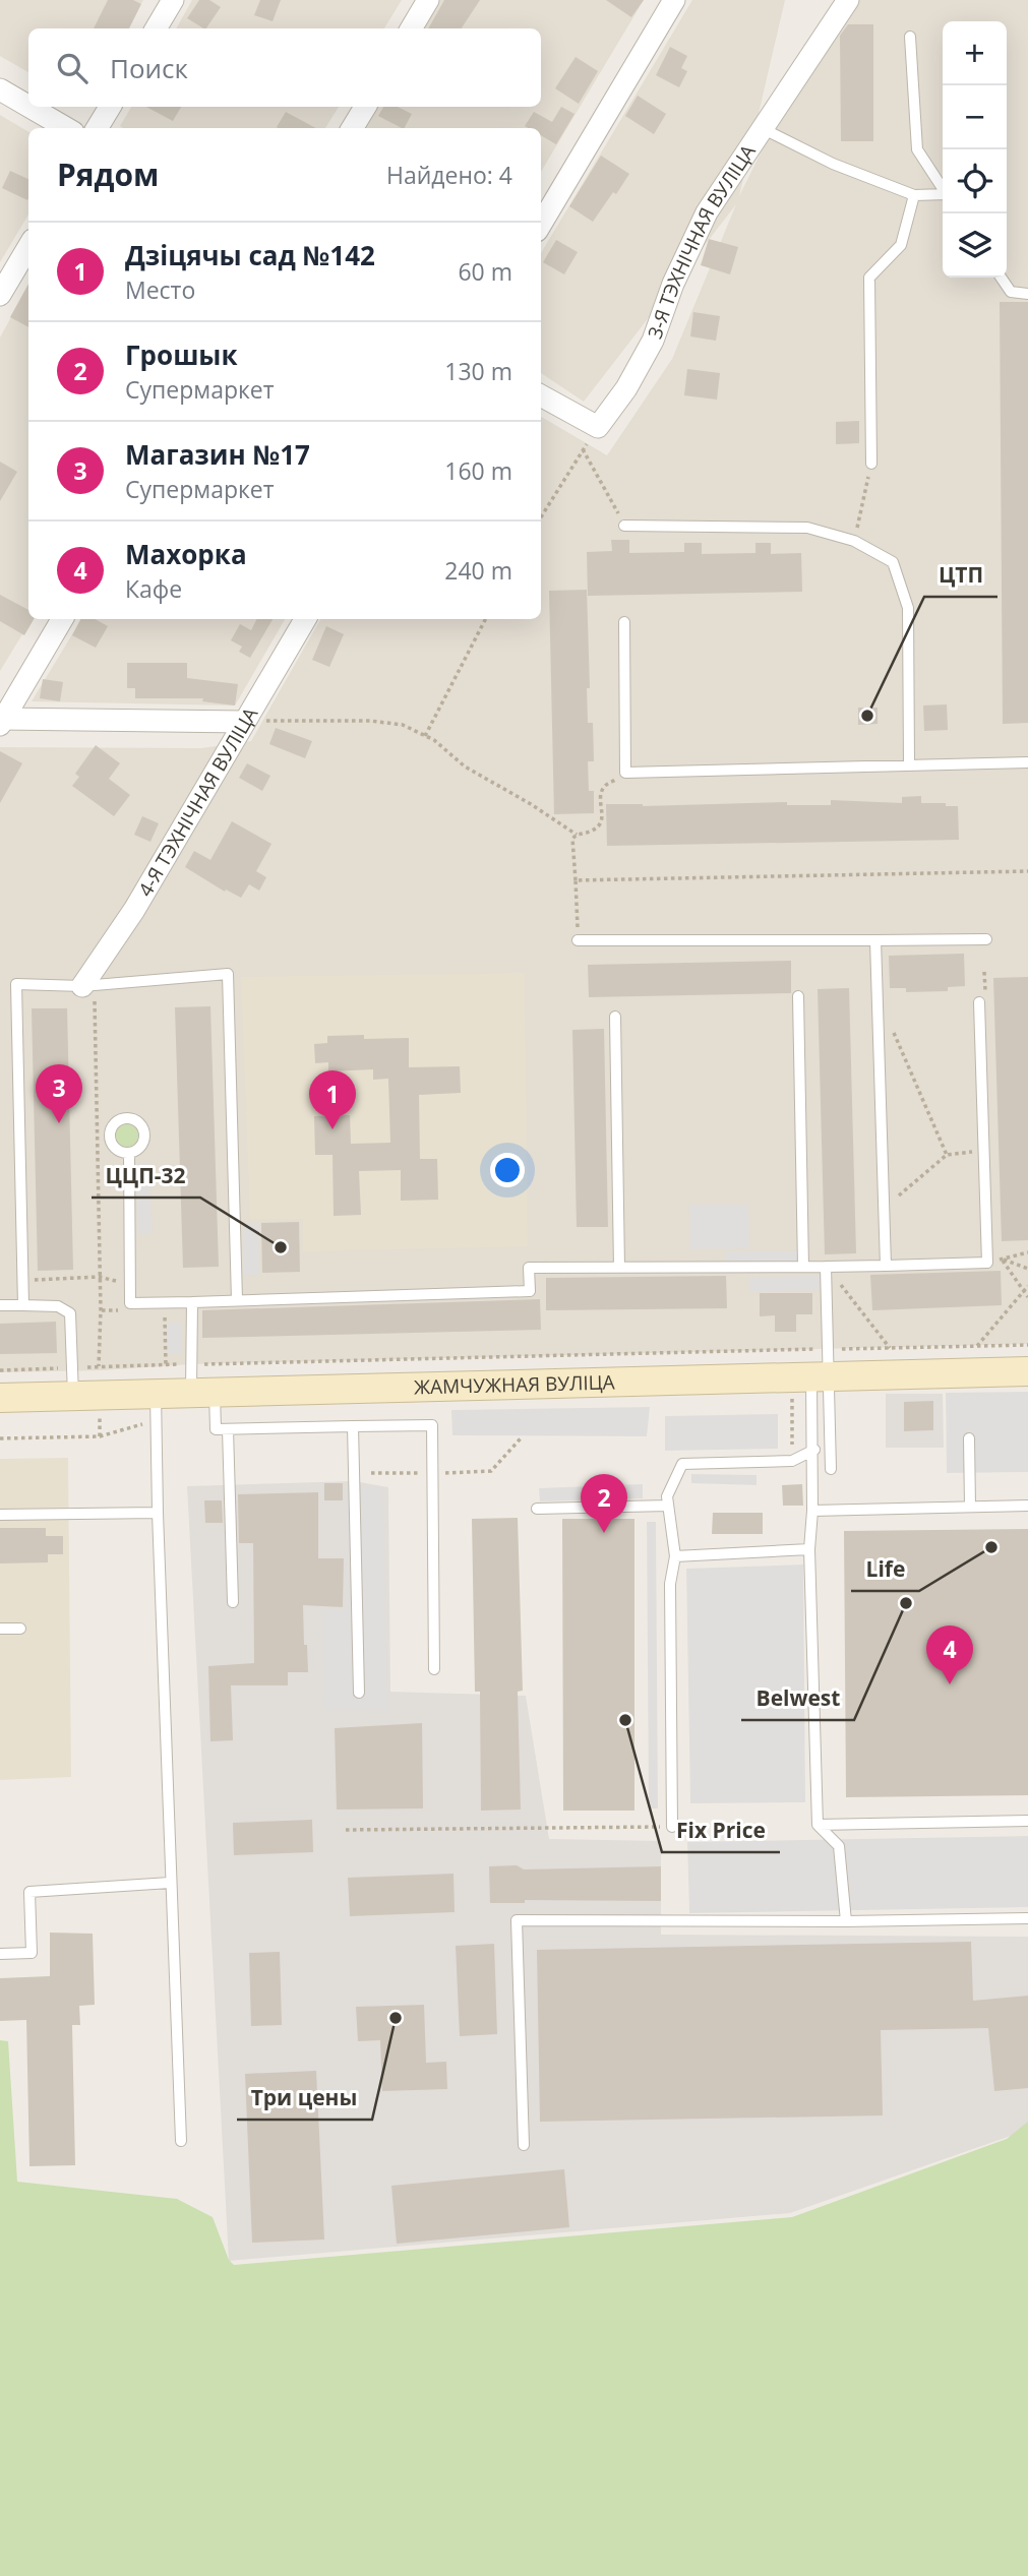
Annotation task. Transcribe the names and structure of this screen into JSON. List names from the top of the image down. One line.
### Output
{"streets":{"main road":["ЖАМЧУЖНАЯ ВУЛІЦА"],"street":["3-Я ТЭХНІЧНАЯ ВУЛІЦА","4-Я ТЭХНІЧНАЯ ВУЛІЦА"]},"places":["ЦТП","ЦЦП-32","Life","Belwest","Fix Price","Три цены"],"page":{"map_buttons":["+","−"],"search":"Поиск","heading":["Рядом","Найдено: 4"],"list":[{"mark":"1","name":"Дзіцячы сад №142","note":"Место","value":"60 m"},{"mark":"2","name":"Грошык","note":"Супермаркет","value":"130 m"},{"mark":"3","name":"Магазин №17","note":"Супермаркет","value":"160 m"},{"mark":"4","name":"Махорка","note":"Кафе","value":"240 m"}],"pins":["3","1","2","4"]}}
